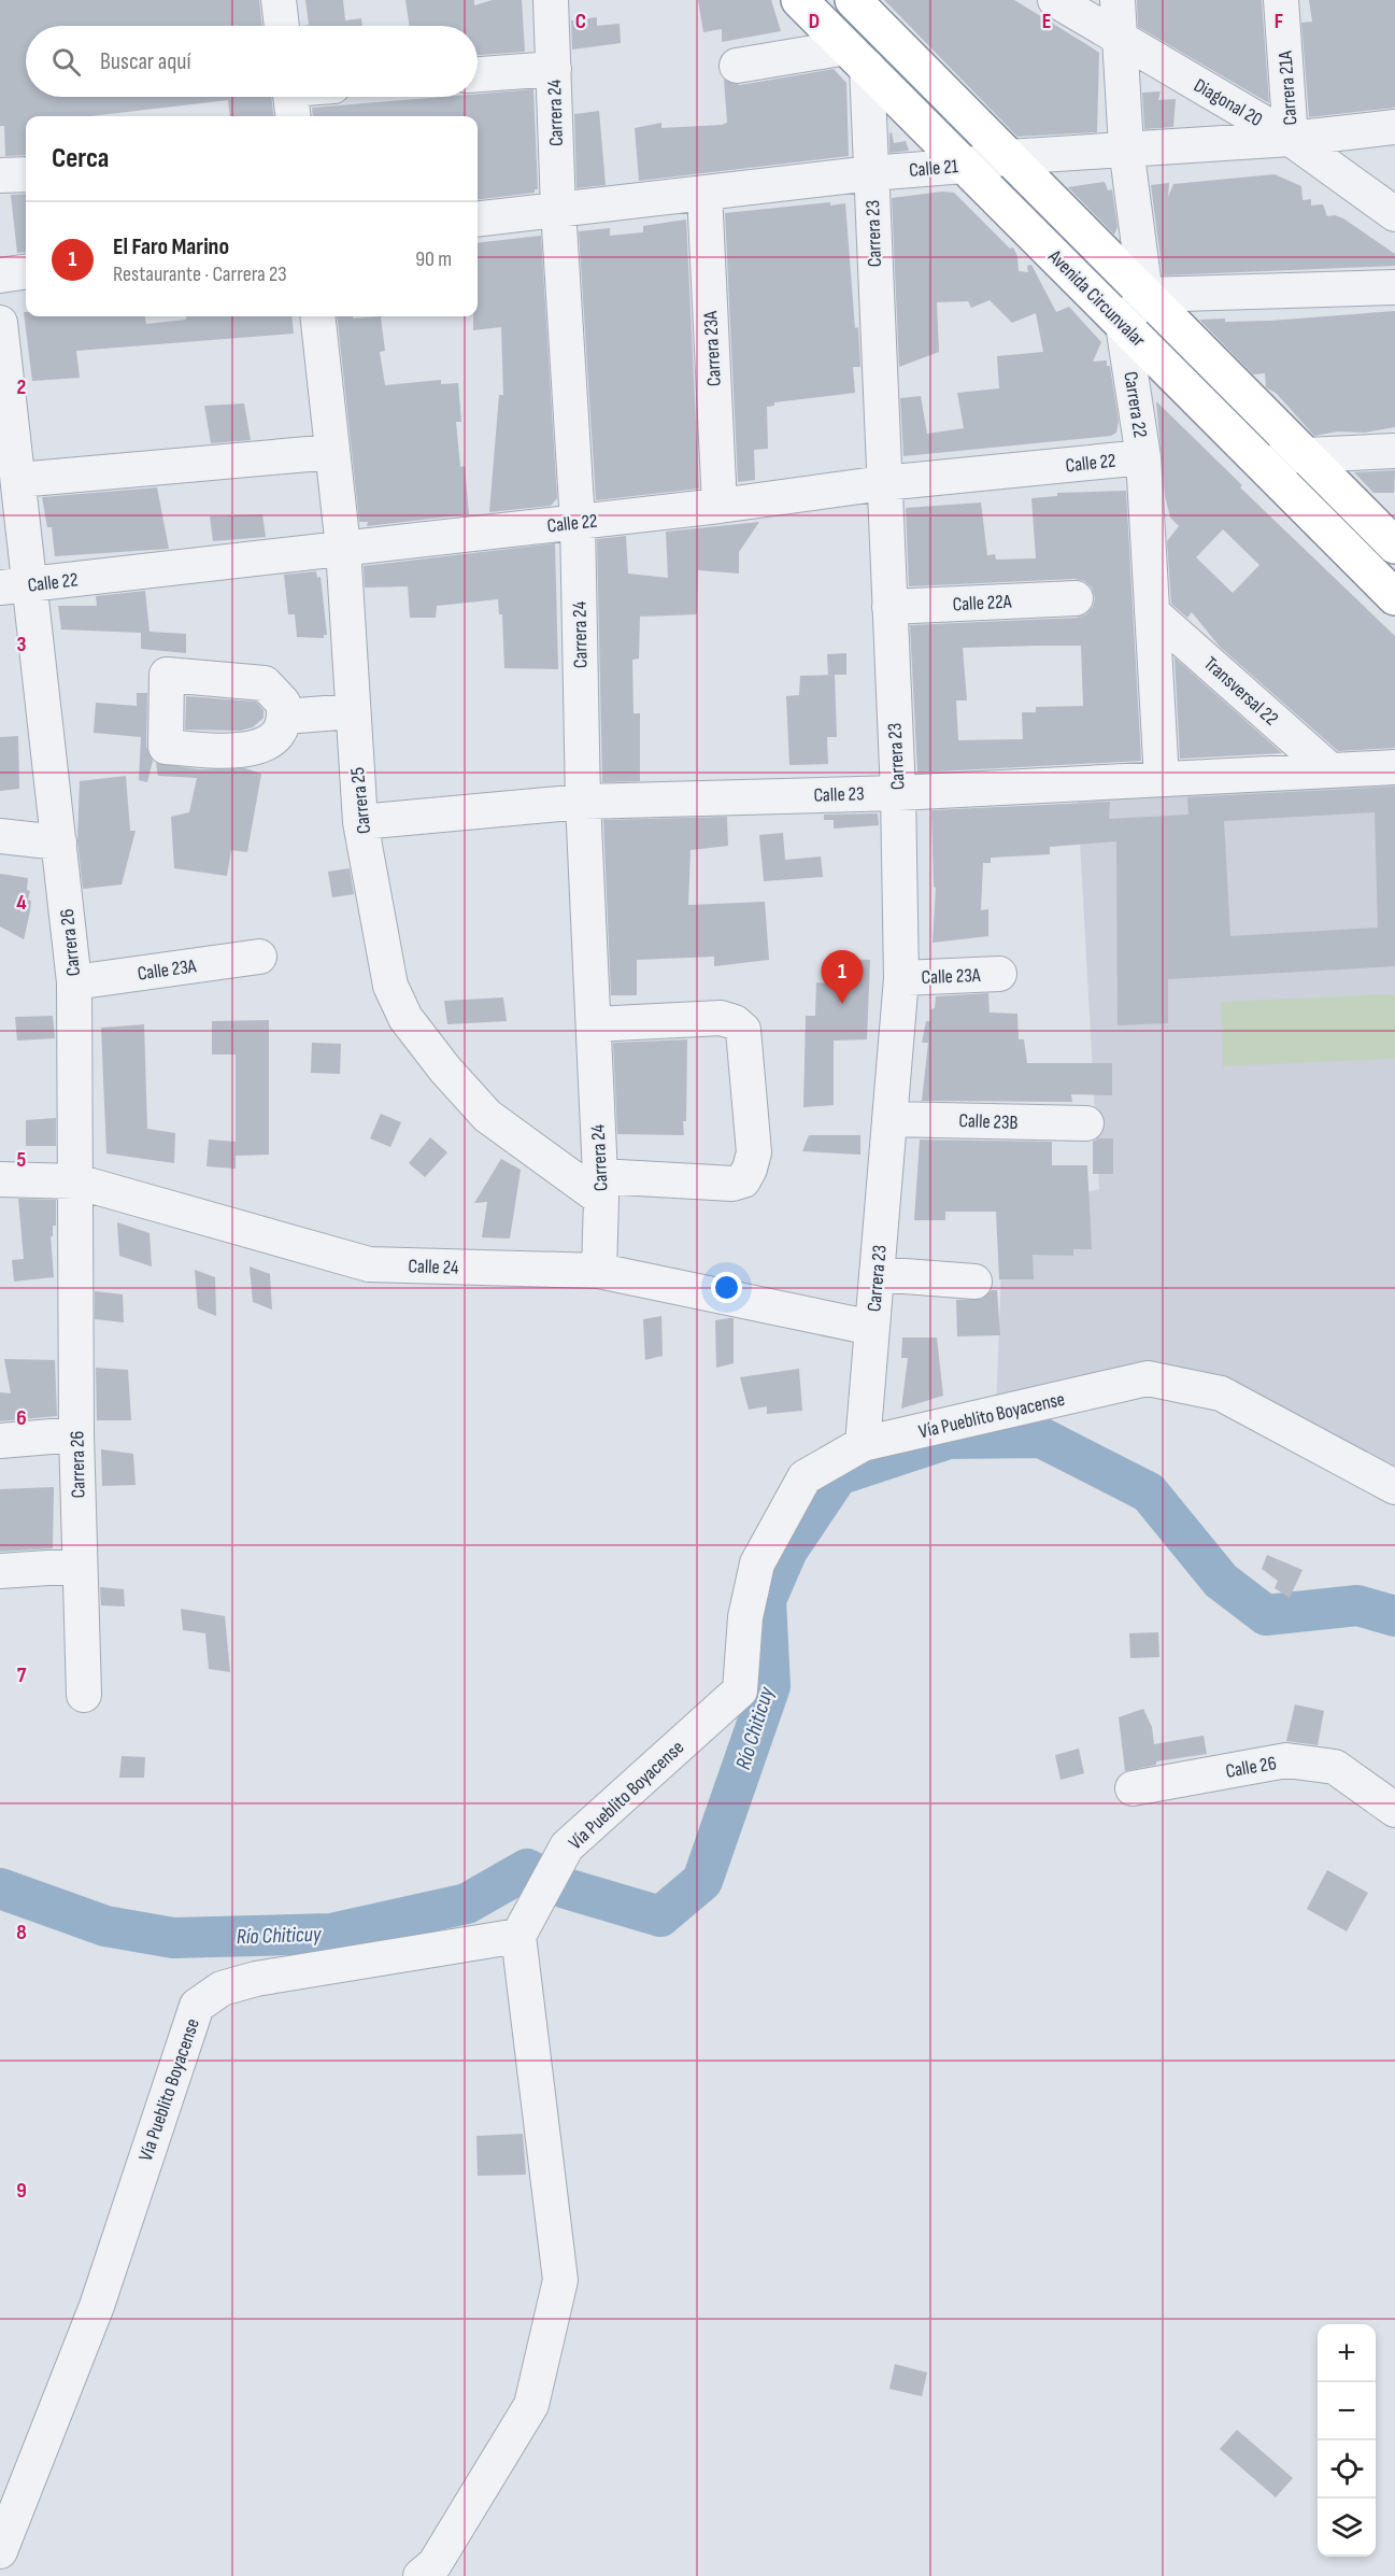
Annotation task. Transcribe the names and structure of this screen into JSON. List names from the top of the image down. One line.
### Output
{"streets":{"highway":["Avenida Circunvalar"],"street":["Carrera 21A","Diagonal 20","Carrera 24","Calle 21","Carrera 23","Carrera 23A","Carrera 22","Calle 22","Calle 22A","Transversal 22","Calle 23","Carrera 25","Carrera 26","Calle 23A","Calle 23B","Calle 24","Vía Pueblito Boyacense","Calle 26"]},"crossings":[["Carrera 21A","Diagonal 20"],["Carrera 21A","Calle 21"],["Diagonal 20","Calle 21"],["Carrera 24","Calle 21"],["Carrera 24","Calle 22"],["Carrera 24","Calle 23"],["Carrera 24","Carrera 25"],["Carrera 24","Calle 24"],["Calle 21","Carrera 23"],["Calle 21","Avenida Circunvalar"],["Calle 21","Carrera 23A"],["Carrera 23","Avenida Circunvalar"],["Carrera 23","Calle 22"],["Carrera 23","Calle 22A"],["Carrera 23","Calle 23"],["Carrera 23","Calle 23A"],["Carrera 23","Calle 23B"],["Carrera 23","Calle 24"],["Carrera 23","Vía Pueblito Boyacense"],["Avenida Circunvalar","Carrera 22"],["Carrera 23A","Calle 22"],["Carrera 22","Calle 22"],["Carrera 22","Transversal 22"],["Carrera 22","Calle 23"],["Calle 22","Carrera 25"],["Calle 22","Carrera 26"],["Transversal 22","Calle 23"],["Calle 23","Carrera 25"],["Carrera 26","Calle 23A"],["Carrera 26","Calle 24"]],"water":["Río Chiticuy"],"page":{"search":"Buscar aquí","heading":"Cerca","list":[{"mark":"1","name":"El Faro Marino","note":"Restaurante · Carrera 23","value":"90 m"}],"pins":"1","map_buttons":["+","−"]},"grid":{"columns":["C","D","E","F"],"rows":["2","3","4","5","6","7","8","9"]}}
